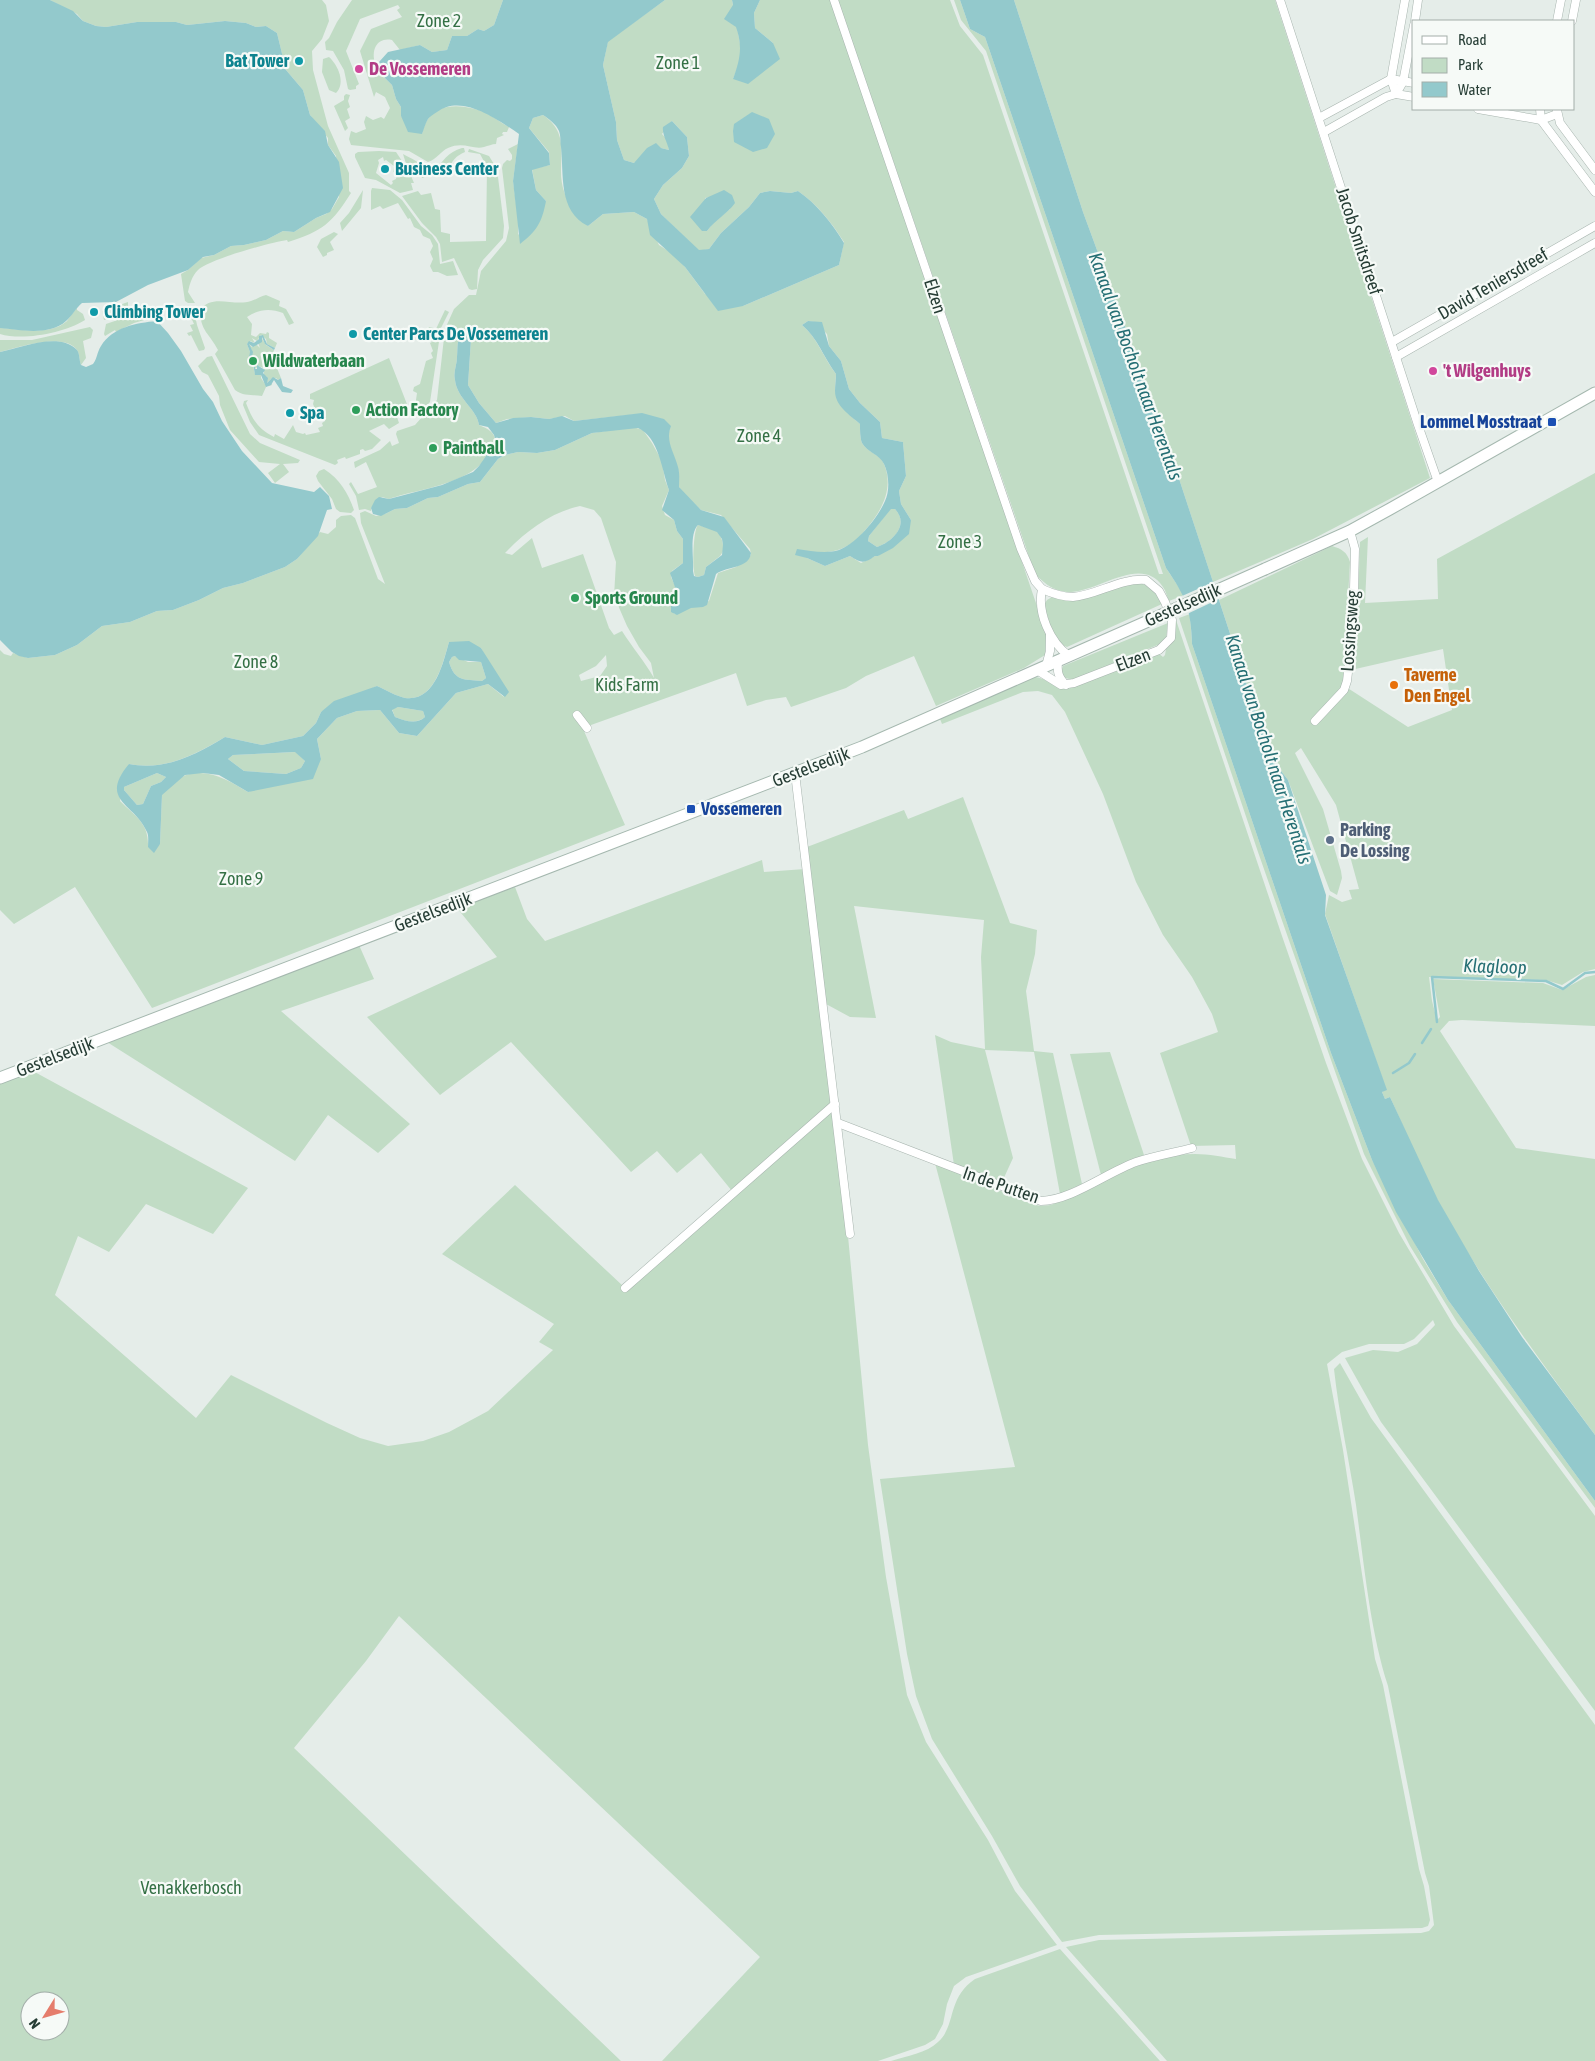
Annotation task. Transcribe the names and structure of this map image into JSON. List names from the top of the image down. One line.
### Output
{"streets":{"main road":["Gestelsedijk"],"street":["Jacob Smitsdreef","David Teniersdreef","Elzen","Lossingsweg","In de Putten"]},"crossings":[["Jacob Smitsdreef","David Teniersdreef"],["Jacob Smitsdreef","Gestelsedijk"],["Elzen","Gestelsedijk"],["Gestelsedijk","Lossingsweg"]],"water":["Kanaal van Bocholt naar Herentals","Klagloop"],"parks":["Zone 2","Zone 1","Zone 4","Zone 3","Zone 8","Kids Farm","Zone 9","Venakkerbosch"],"places":{"other":["Bat Tower","De Vossemeren","Business Center","Climbing Tower","Center Parcs De Vossemeren","Wildwaterbaan","'t Wilgenhuys","Action Factory","Spa","Paintball","Sports Ground","Taverne Den Engel","Parking De Lossing"],"transit":["Lommel Mosstraat","Vossemeren"]},"legend":["Road","Park","Water"],"north":"bottom left"}
